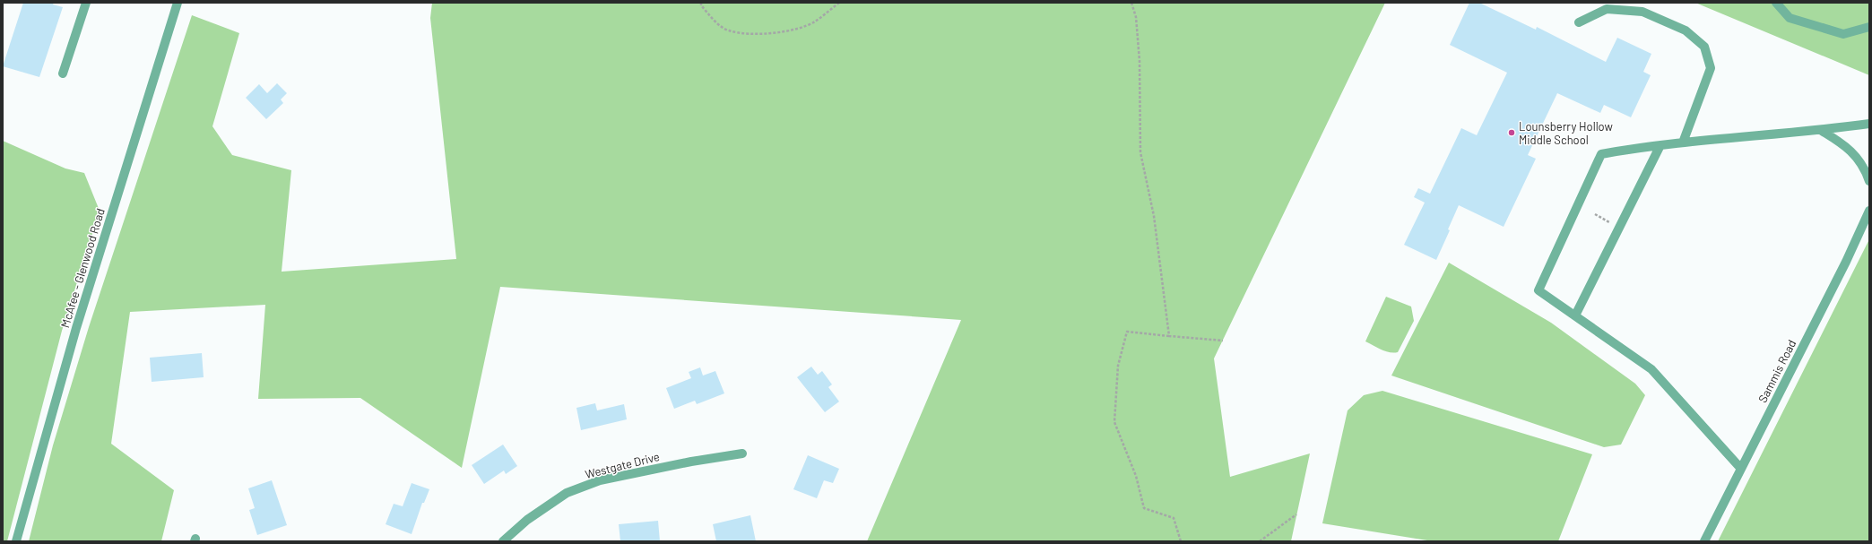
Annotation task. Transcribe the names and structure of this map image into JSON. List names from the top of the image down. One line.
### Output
{"streets":{"street":["McAfee - Glenwood Road","Sammis Road","Westgate Drive"]},"places":["Lounsberry Hollow Middle School"]}
